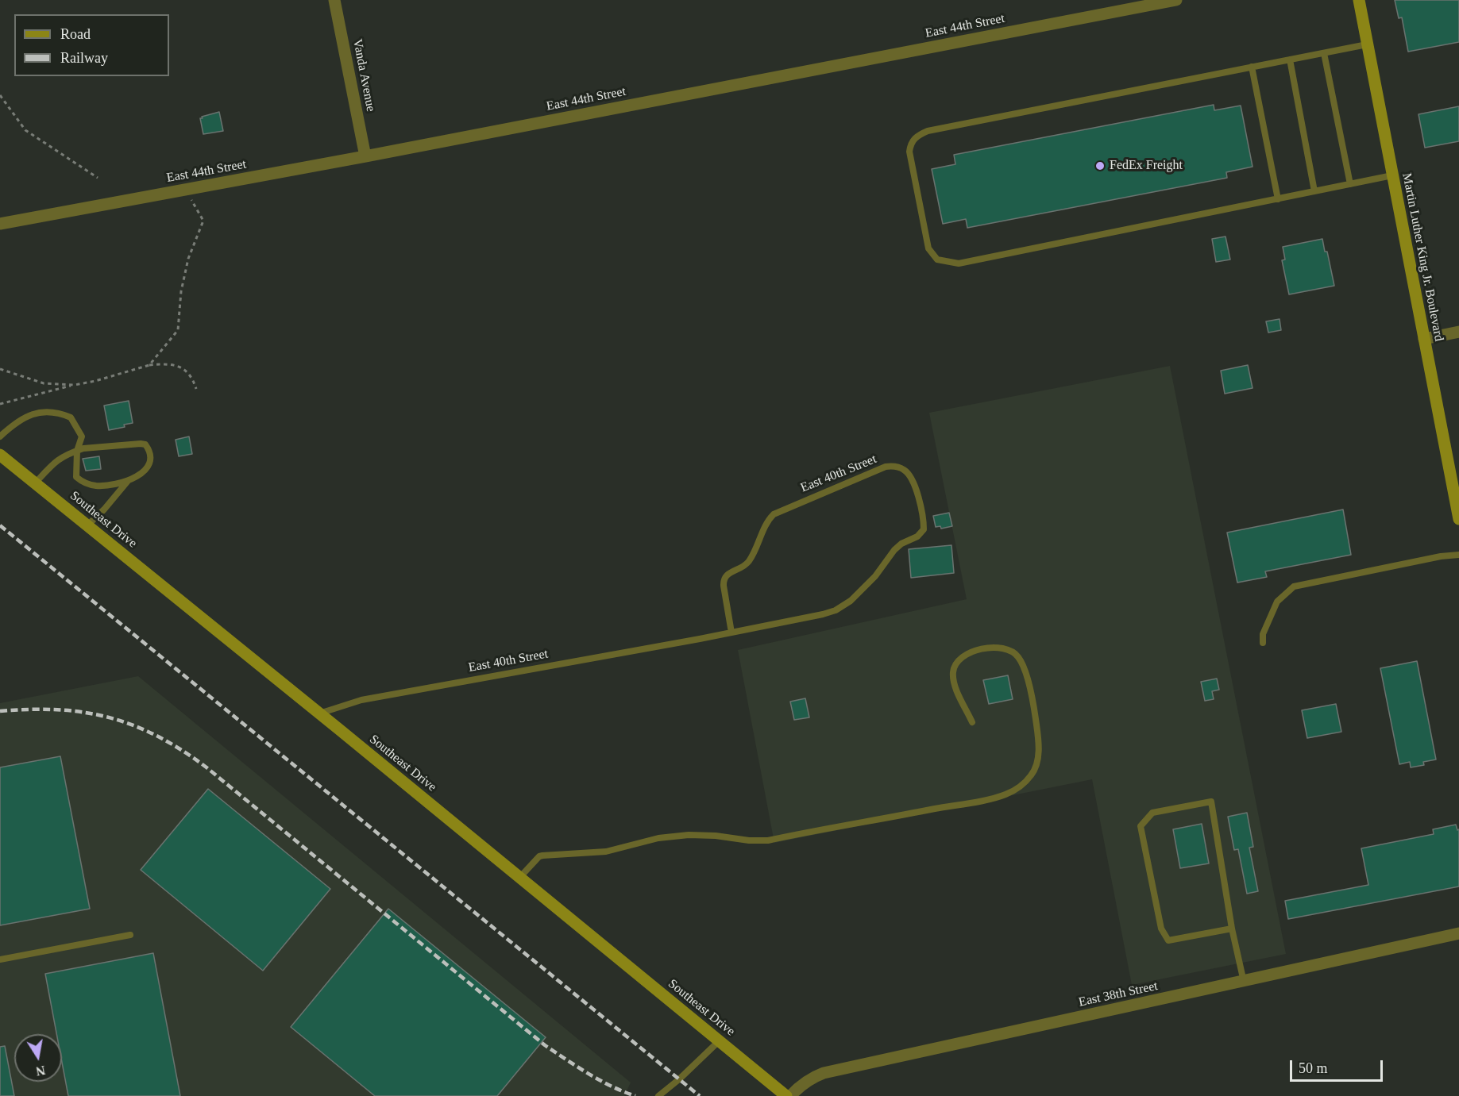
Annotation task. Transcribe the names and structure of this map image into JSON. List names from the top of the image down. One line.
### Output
{"streets":{"main road":["Martin Luther King Jr. Boulevard","Southeast Drive"],"street":["East 44th Street","Vanda Avenue","East 38th Street"],"lane":["East 40th Street"]},"crossings":[["East 44th Street","Vanda Avenue"],["East 40th Street","Southeast Drive"]],"places":["FedEx Freight"],"legend":["Road","Railway"],"scale_bar":"50 m","north":"bottom"}
